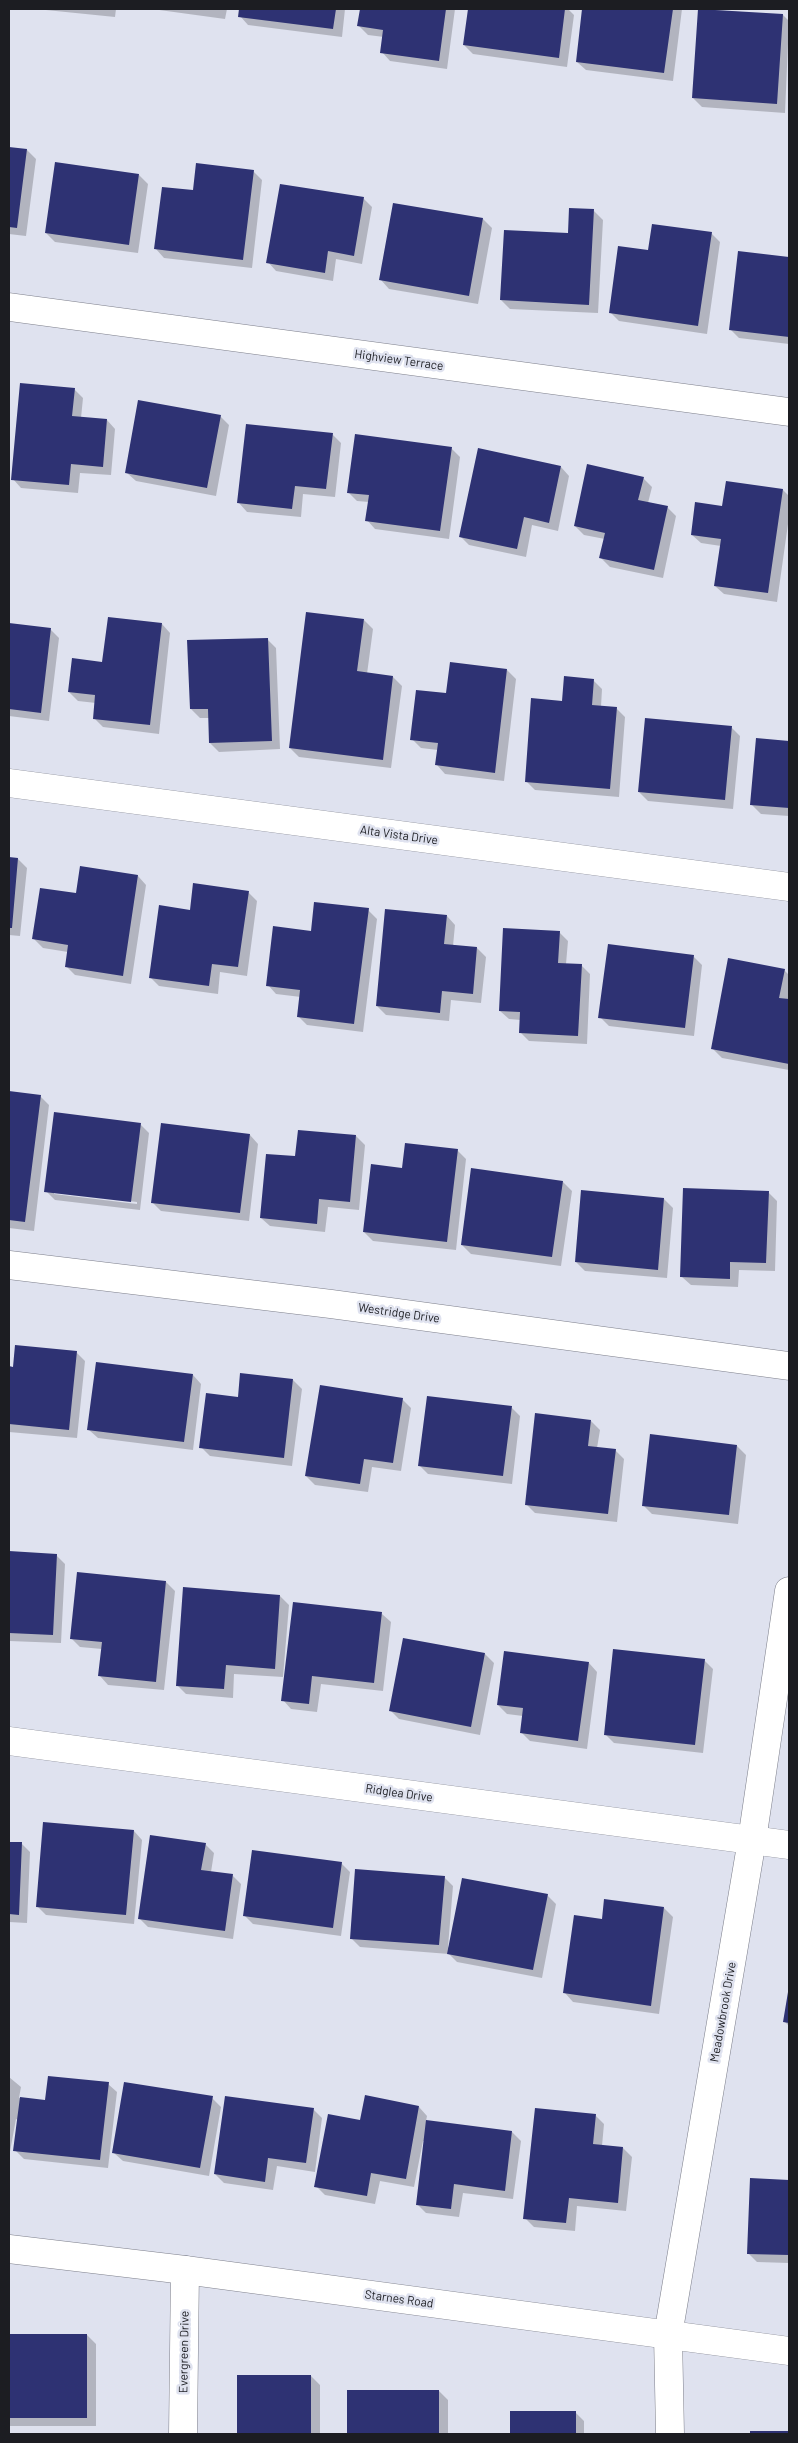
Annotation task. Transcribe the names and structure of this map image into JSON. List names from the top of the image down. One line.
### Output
{"streets":{"street":["Highview Terrace","Alta Vista Drive","Westridge Drive","Ridglea Drive","Meadowbrook Drive","Starnes Road","Evergreen Drive"]},"crossings":[["Ridglea Drive","Meadowbrook Drive"],["Meadowbrook Drive","Starnes Road"],["Starnes Road","Evergreen Drive"]]}
